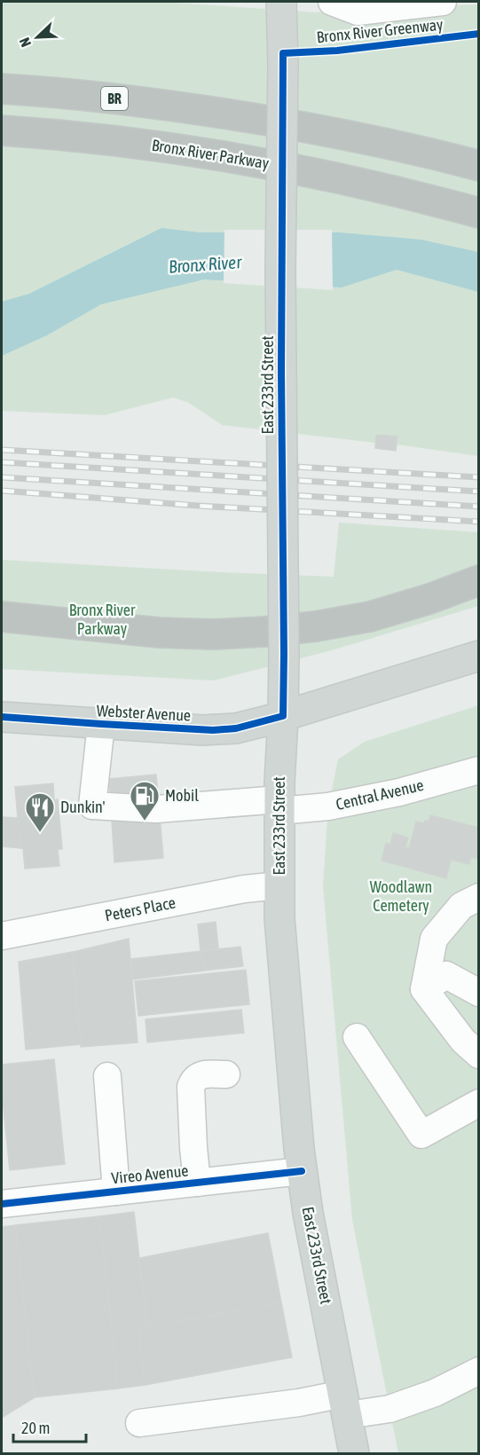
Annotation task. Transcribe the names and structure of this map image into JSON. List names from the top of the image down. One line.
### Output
{"streets":{"highway":["BR","Bronx River Parkway"],"main road":["East 233rd Street","Webster Avenue"],"street":["Central Avenue","Peters Place","Vireo Avenue"],"cycle path":["Bronx River Greenway"]},"crossings":[["East 233rd Street","Webster Avenue"],["East 233rd Street","Central Avenue"],["East 233rd Street","Peters Place"],["East 233rd Street","Vireo Avenue"],["Webster Avenue","Central Avenue"]],"water":["Bronx River"],"parks":["Bronx River Parkway","Woodlawn Cemetery"],"places":{"fuel station":["Mobil"],"restaurant":["Dunkin'"]},"scale_bar":"20 m","north":"bottom left"}
